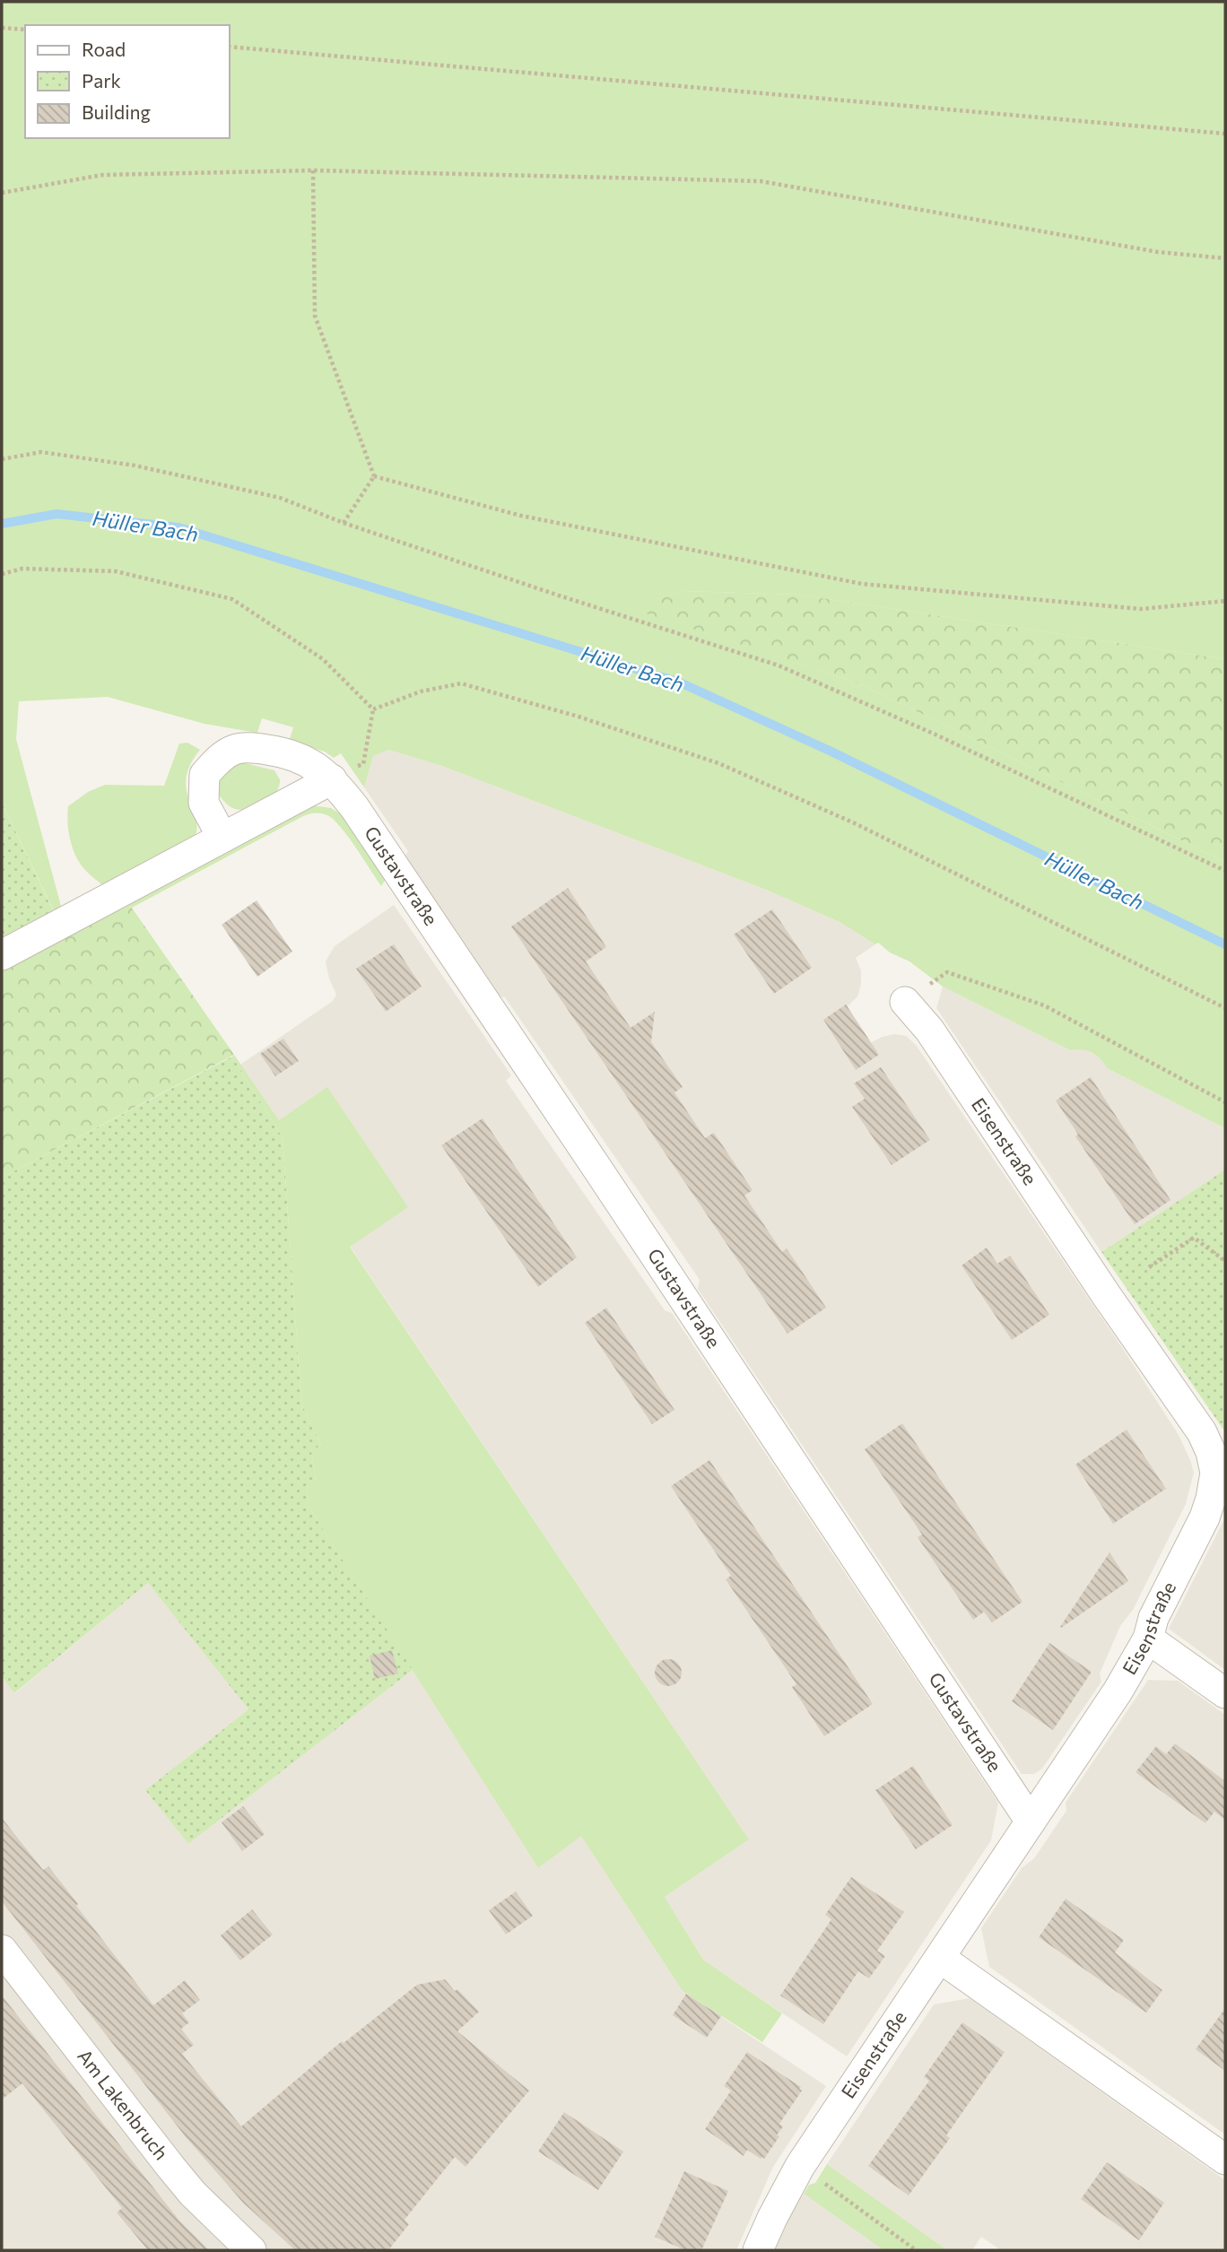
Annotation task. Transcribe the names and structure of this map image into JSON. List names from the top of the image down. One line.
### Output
{"streets":{"street":["Gustavstraße","Eisenstraße","Am Lakenbruch"]},"crossings":[["Gustavstraße","Eisenstraße"]],"water":["Hüller Bach"],"legend":["Road","Park","Building"]}
